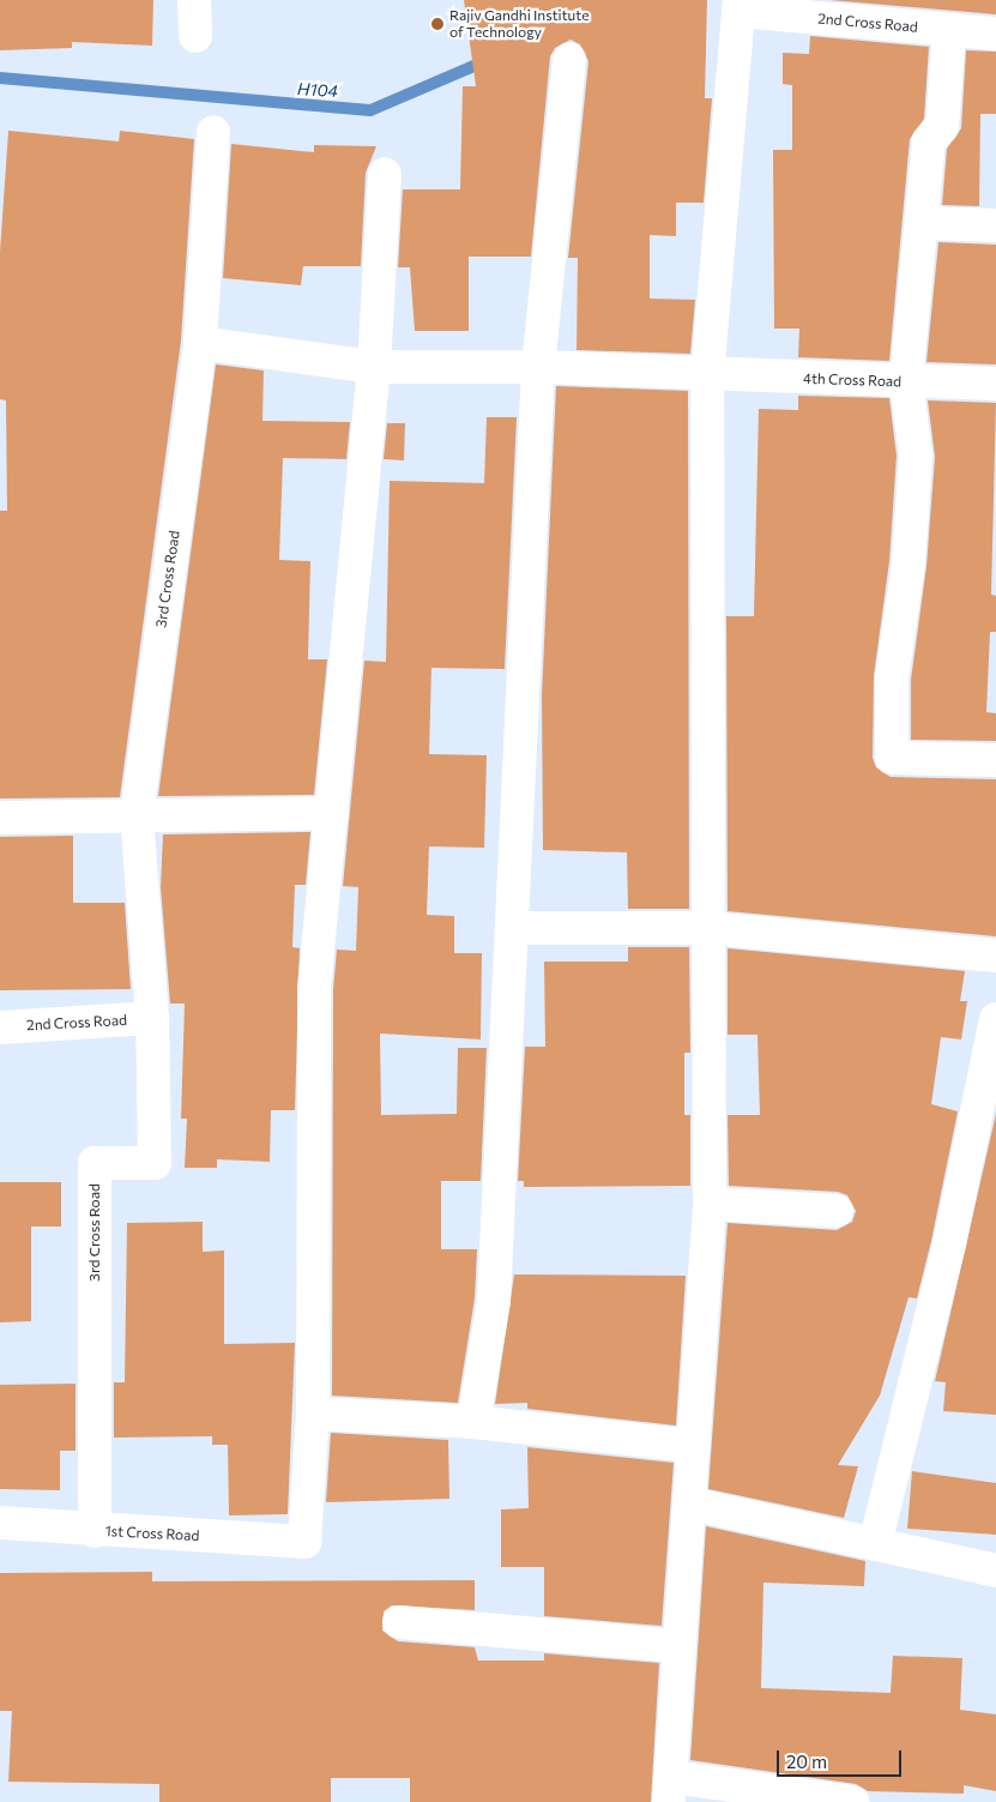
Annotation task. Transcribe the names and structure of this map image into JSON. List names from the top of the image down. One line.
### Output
{"streets":{"street":["2nd Cross Road","4th Cross Road","3rd Cross Road","1st Cross Road"]},"crossings":[["2nd Cross Road","3rd Cross Road"],["4th Cross Road","3rd Cross Road"],["3rd Cross Road","1st Cross Road"]],"water":["H104"],"places":["Rajiv Gandhi Institute of Technology"],"scale_bar":"20 m"}
